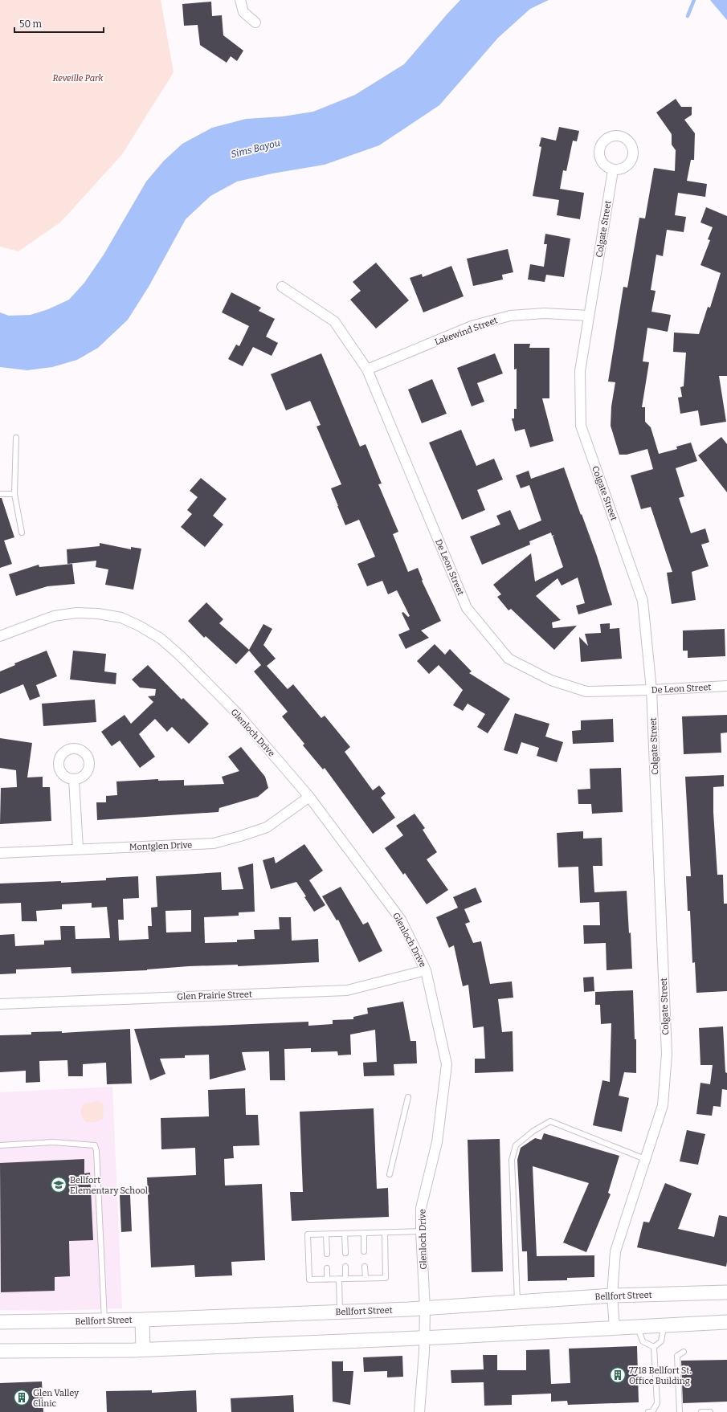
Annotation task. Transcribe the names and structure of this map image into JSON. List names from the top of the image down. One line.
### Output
{"streets":{"main road":["Bellfort Street"],"street":["Colgate Street","Lakewind Street","De Leon Street","Glenloch Drive","Montglen Drive","Glen Prairie Street"]},"crossings":[["Colgate Street","Lakewind Street"],["Colgate Street","De Leon Street"],["Colgate Street","Bellfort Street"],["Lakewind Street","De Leon Street"],["Glenloch Drive","Montglen Drive"],["Glenloch Drive","Glen Prairie Street"],["Glenloch Drive","Bellfort Street"]],"water":["Sims Bayou"],"parks":["Reveille Park"],"places":{"school or university":["Bellfort Elementary School"],"building":["7718 Bellfort St. Office Building","Glen Valley Clinic"]},"scale_bar":"50 m"}
